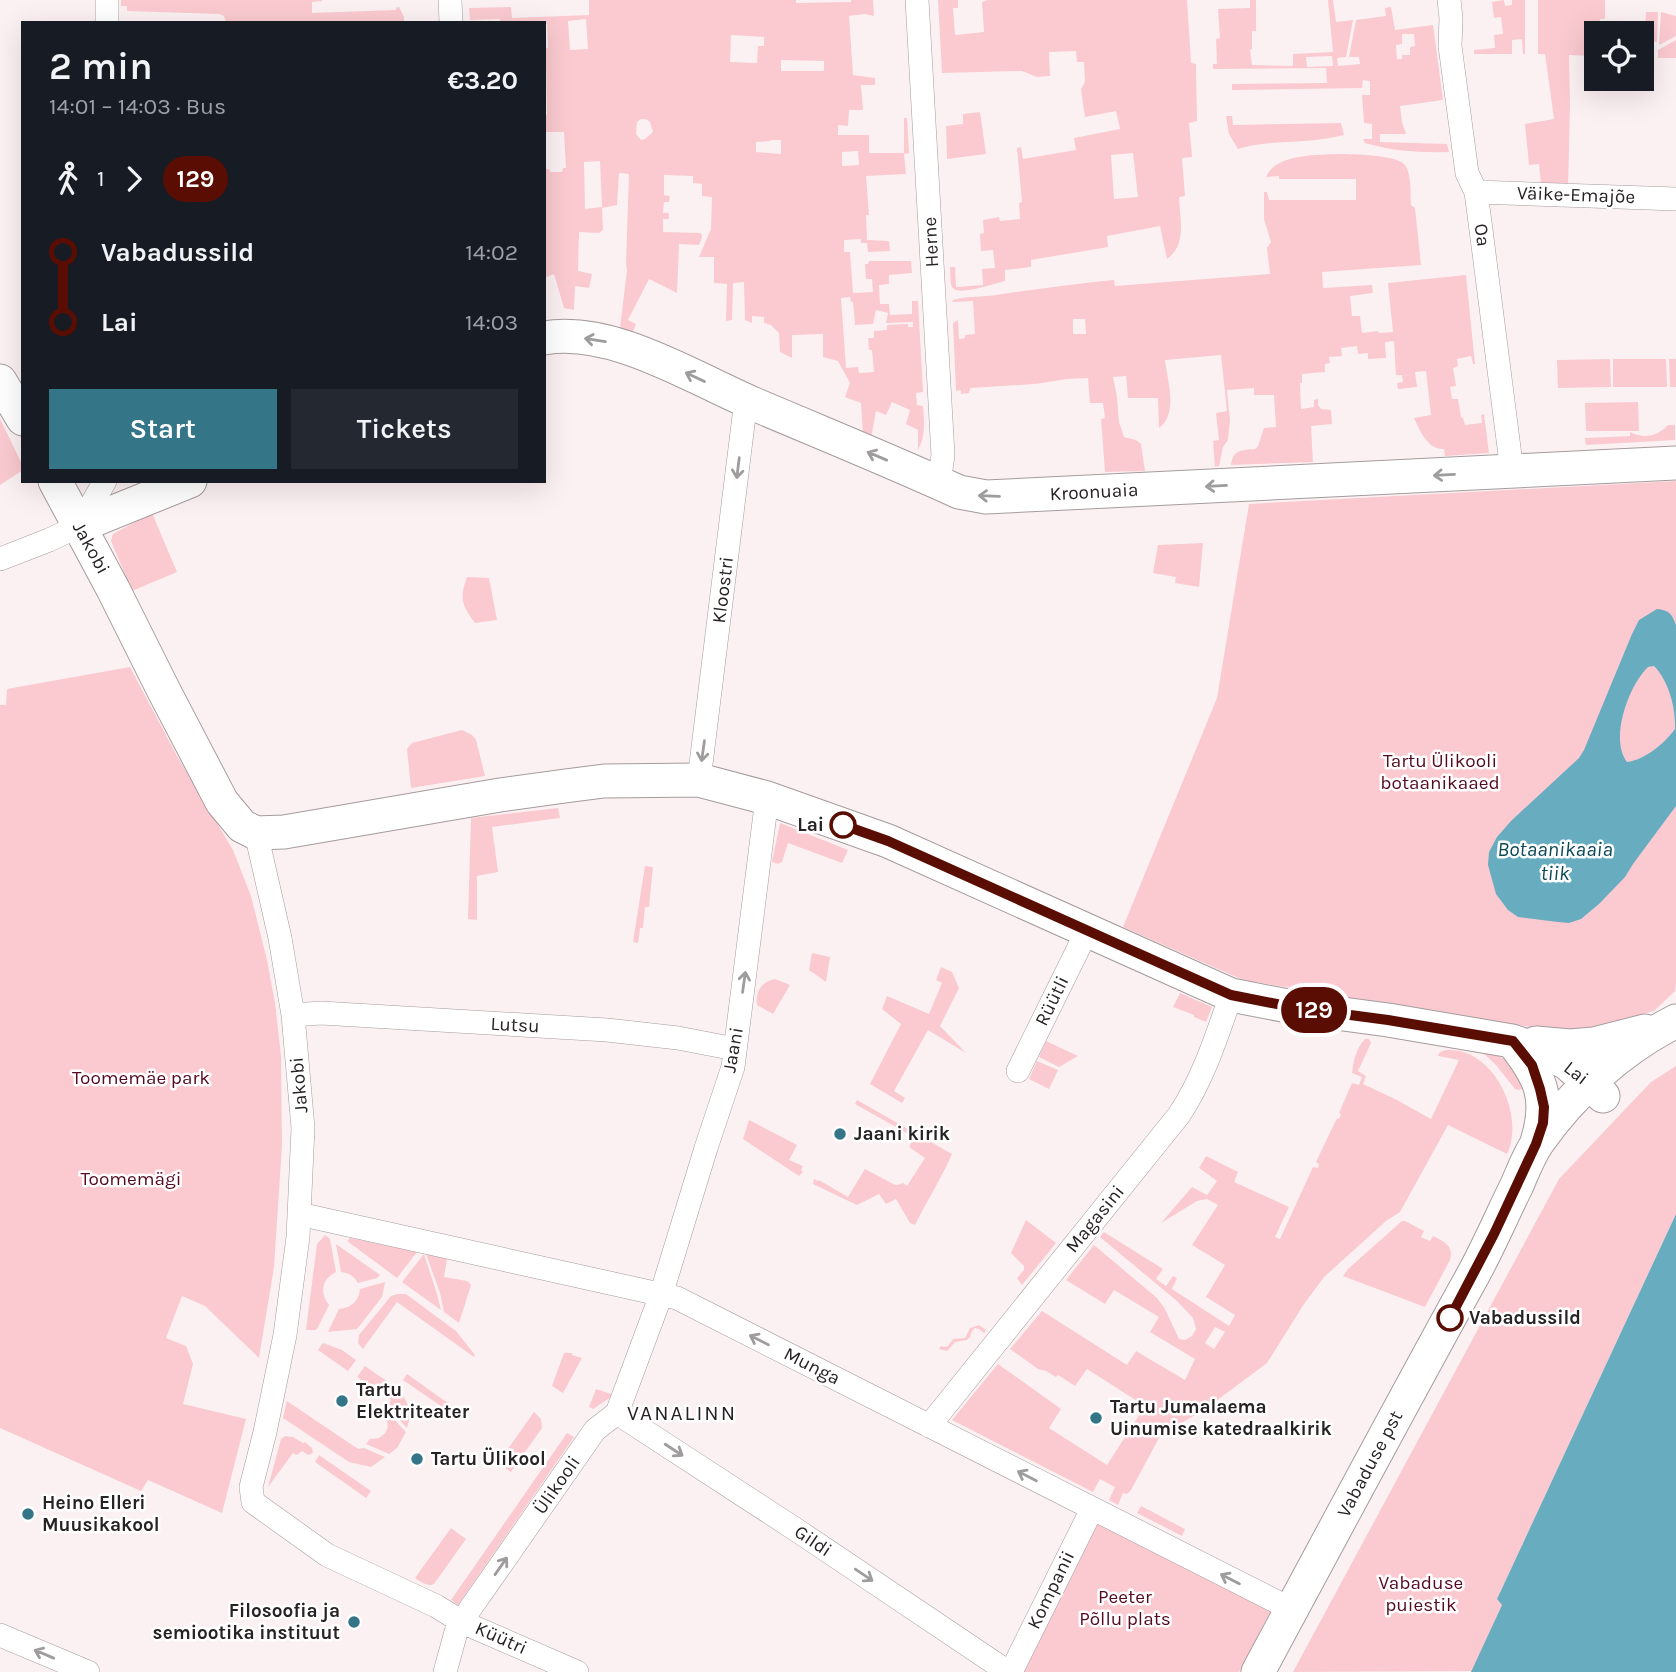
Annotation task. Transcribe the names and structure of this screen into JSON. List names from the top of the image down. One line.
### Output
{"streets":{"main road":["Kroonuaia","Jakobi","Lai","Vabaduse pst"],"street":["Väike-Emajõe","Oa","Herne","Kloostri","Rüütli","Lutsu","Jaani","Magasini","Munga","Ülikooli","Gildi","Kompanii","Küütri"]},"crossings":[["Väike-Emajõe","Oa"],["Oa","Kroonuaia"],["Herne","Kroonuaia"],["Kroonuaia","Kloostri"],["Jakobi","Lutsu"],["Jakobi","Lai"],["Jakobi","Munga"],["Jakobi","Ülikooli"],["Jakobi","Küütri"],["Kloostri","Lai"],["Rüütli","Lai"],["Lutsu","Jaani"],["Jaani","Lai"],["Jaani","Munga"],["Jaani","Ülikooli"],["Lai","Magasini"],["Lai","Vabaduse pst"],["Magasini","Munga"],["Munga","Vabaduse pst"],["Munga","Ülikooli"],["Munga","Kompanii"],["Ülikooli","Gildi"],["Ülikooli","Küütri"],["Gildi","Kompanii"]],"one_way":["Kroonuaia","Kloostri","Jaani","Munga","Ülikooli","Gildi"],"districts":["VANALINN"],"water":["Botaanikaaia tiik"],"parks":["Tartu Ülikooli botaanikaaed","Toomemäe park","Toomemägi","Vabaduse puiestik","Peeter Põllu plats"],"places":["Lai","Jaani kirik","Vabadussild","Tartu Elektriteater","Tartu Jumalaema Uinumise katedraalkirik","Tartu Ülikool","Heino Elleri Muusikakool","Filosoofia ja semiootika instituut"],"lines":["bus line 129"],"page":{"on_map":"129","heading":["2 min","14:01 – 14:03 · Bus","€3.20"],"legs":["1","129"],"list":[{"name":"Vabadussild","value":"14:02"},{"name":"Lai","value":"14:03"}],"buttons":["Start","Tickets"]}}
